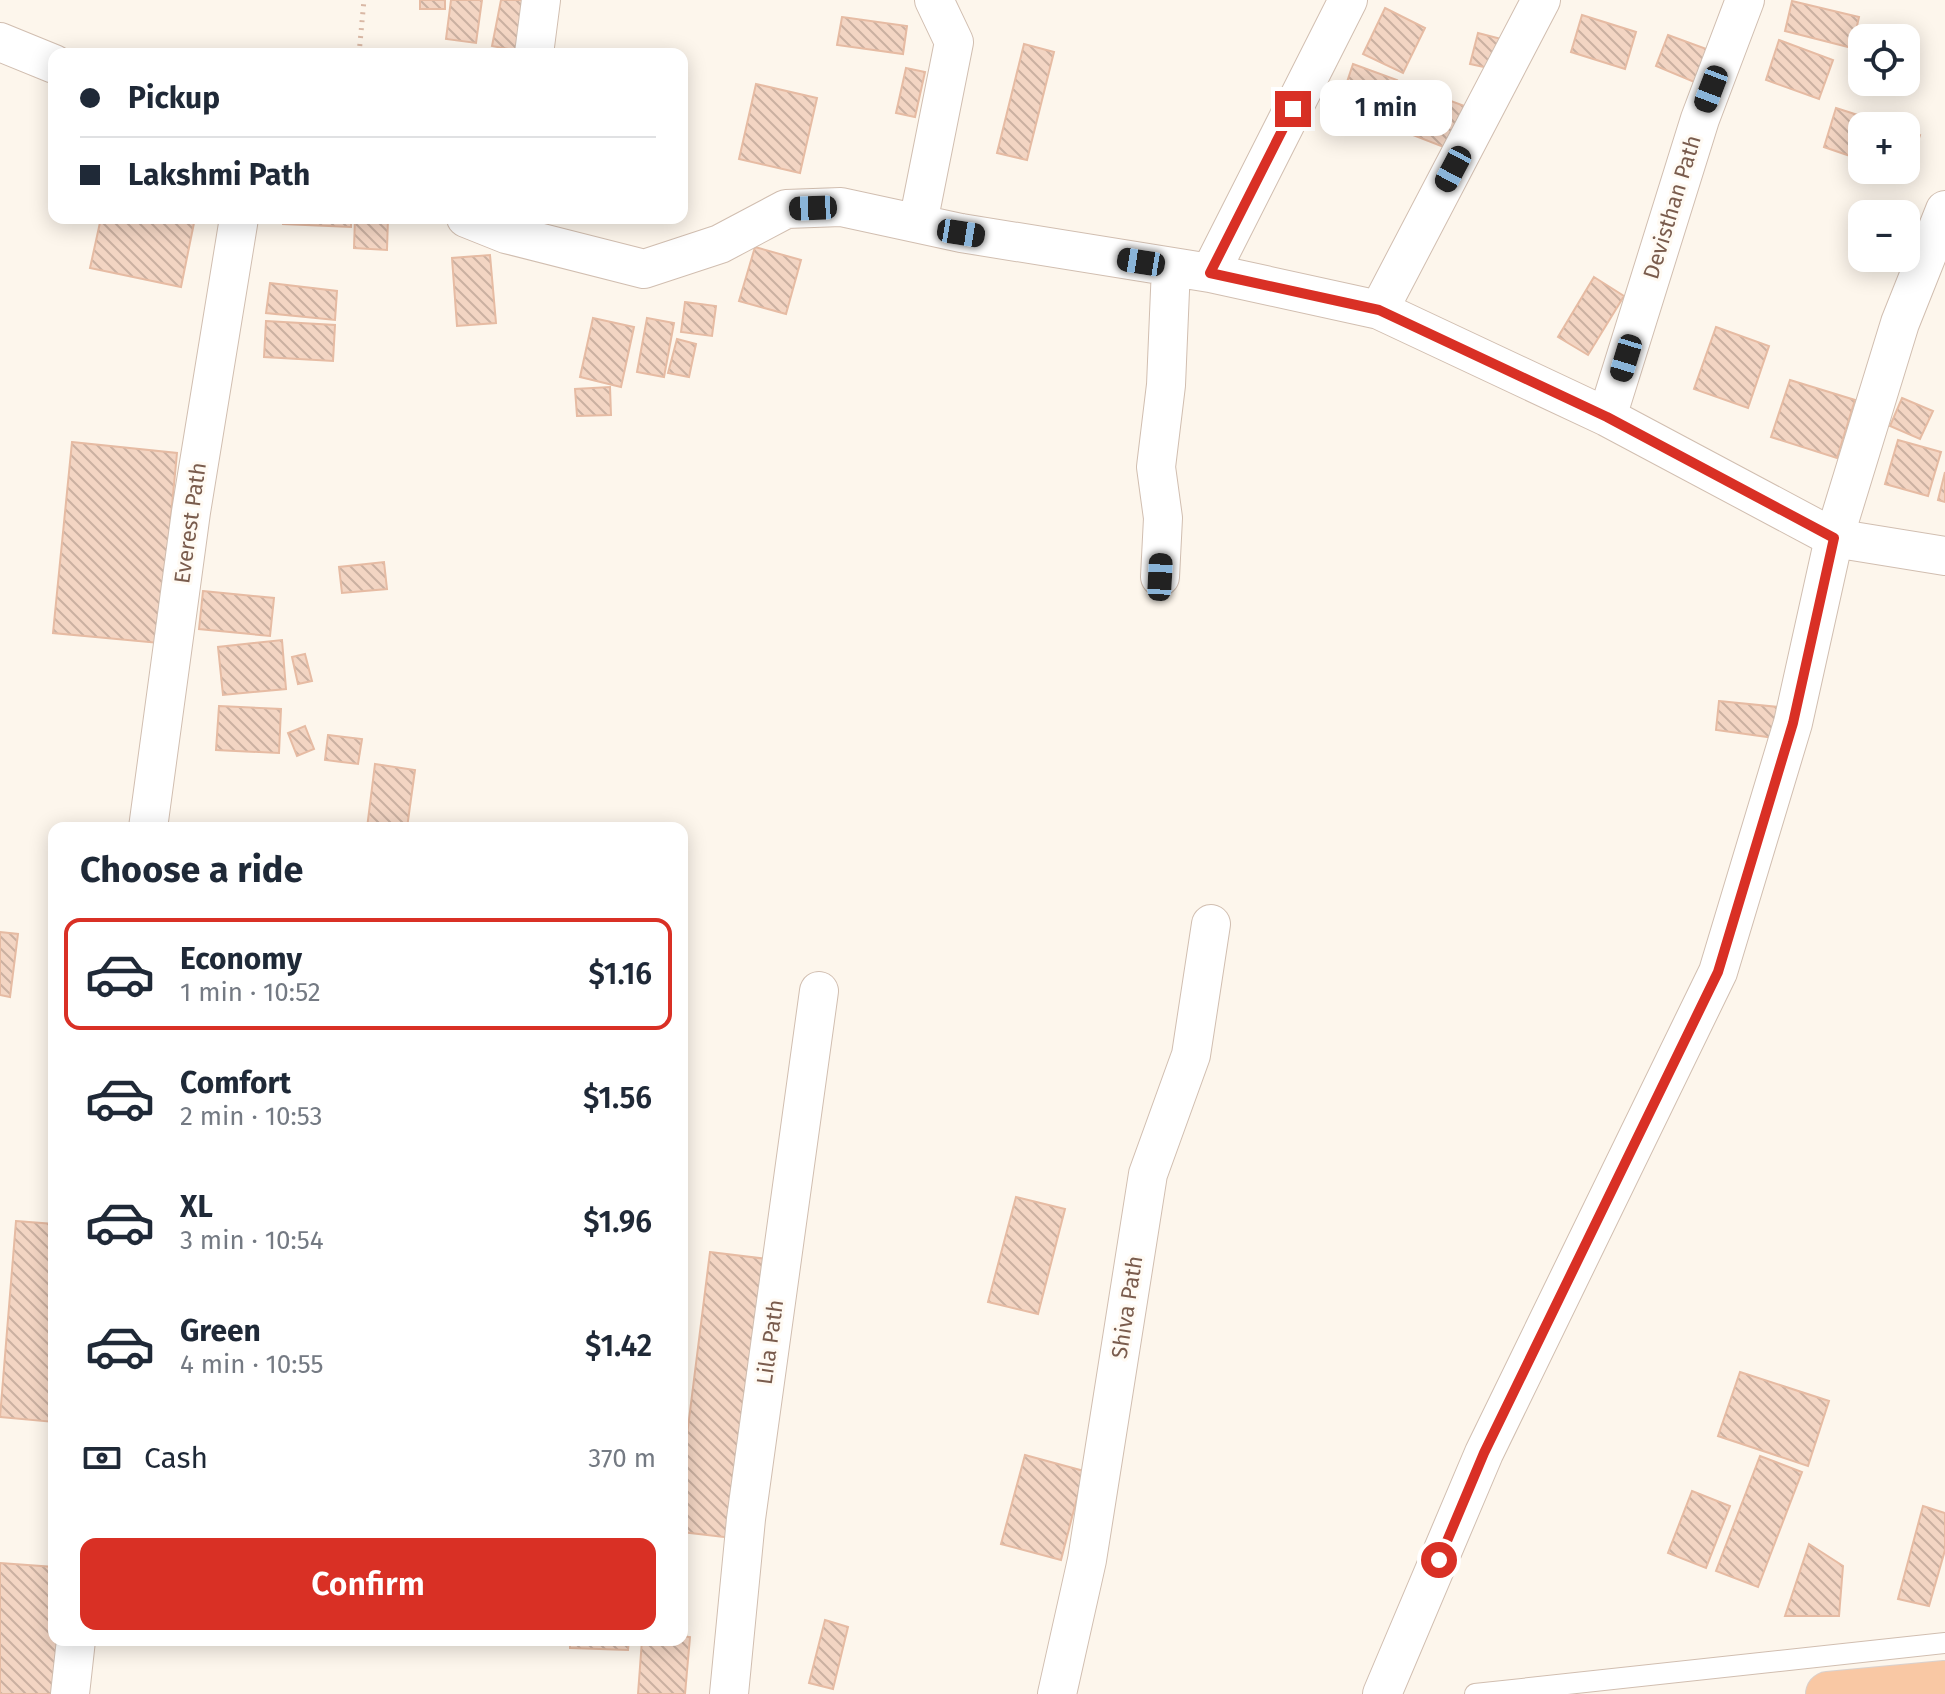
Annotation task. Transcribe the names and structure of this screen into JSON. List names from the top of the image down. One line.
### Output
{"streets":{"street":["Devisthan Path","Everest Path","Shiva Path","Lila Path"]},"page":{"map_buttons":["+","−"],"banner":["Pickup","Lakshmi Path"],"bubble":"1 min","heading":"Choose a ride","list":[{"name":"Economy","note":"1 min · 10:52","value":"$1.16"},{"name":"Comfort","note":"2 min · 10:53","value":"$1.56"},{"name":"XL","note":"3 min · 10:54","value":"$1.96"},{"name":"Green","note":"4 min · 10:55","value":"$1.42"}],"pay":["Cash","370 m"],"buttons":"Confirm"}}
